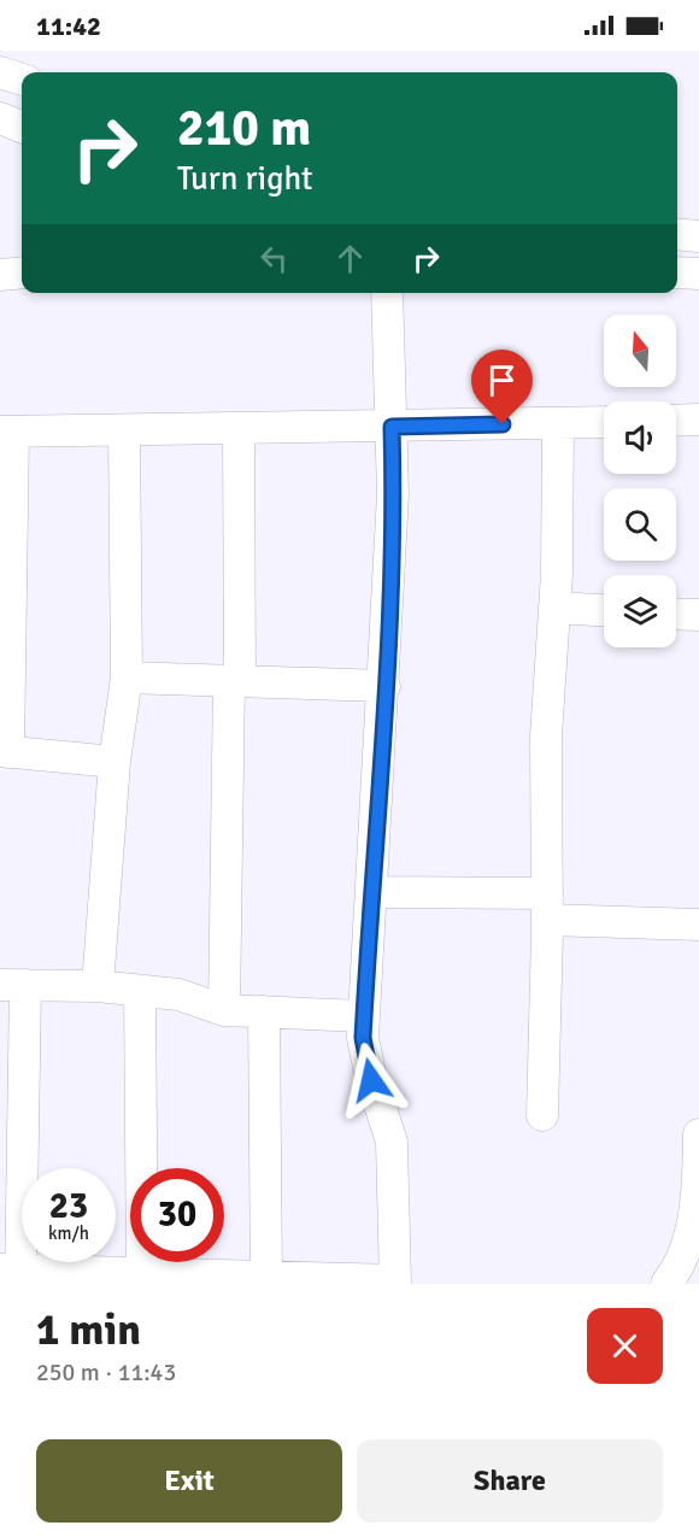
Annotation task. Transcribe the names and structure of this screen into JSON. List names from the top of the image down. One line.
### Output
{"north":"top","page":{"status":"11:42","turn":["210 m","Turn right"],"speed":"23 km/h","limit":"30","heading":["1 min","250 m · 11:43"],"buttons":["Exit","Share"]}}
